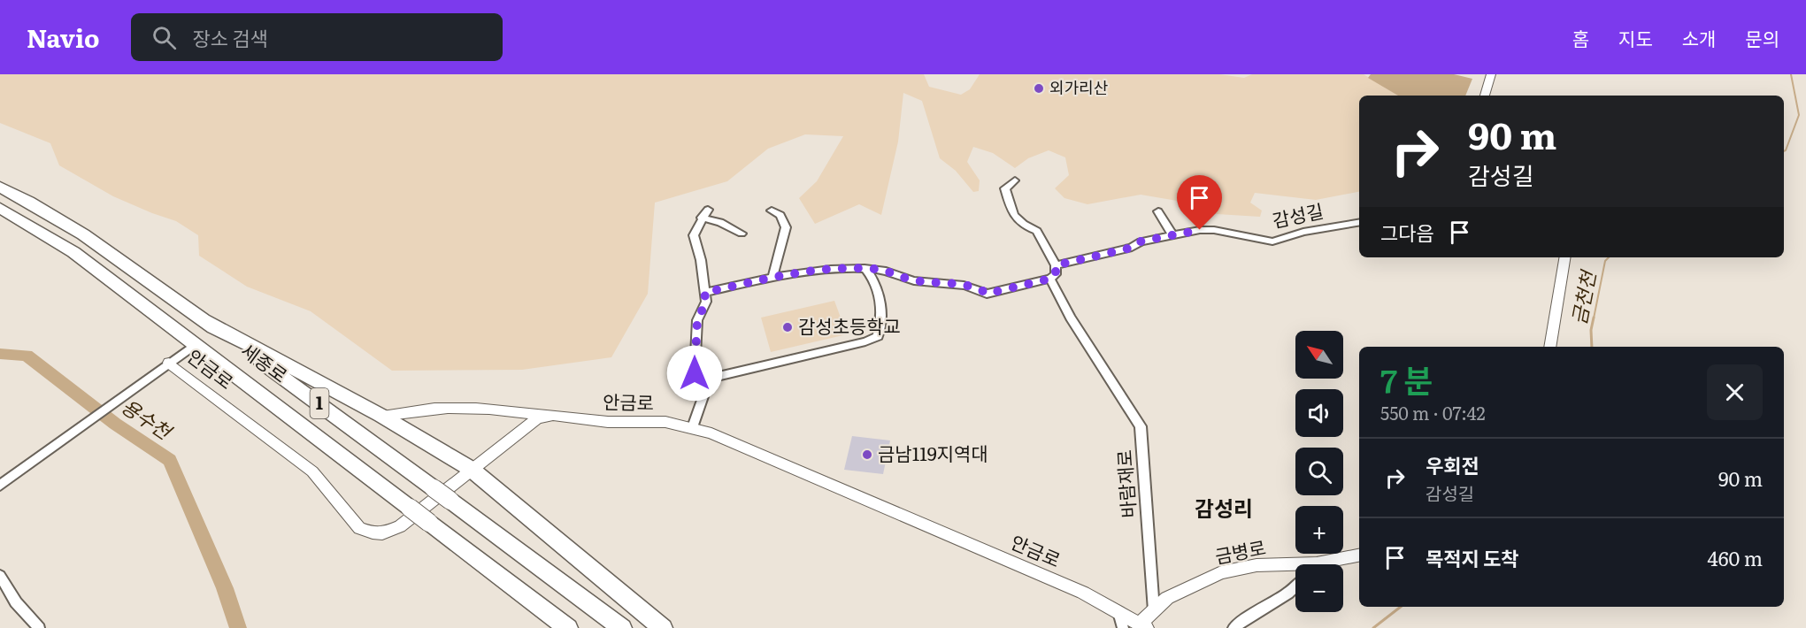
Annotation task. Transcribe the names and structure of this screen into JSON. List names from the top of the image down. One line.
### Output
{"streets":{"highway":["세종로","1"],"street":["감성길","안금로","바람재로","금병로"]},"crossings":[["안금로","금병로"],["바람재로","금병로"]],"districts":["감성리"],"water":["금천천","용수천"],"places":["외가리산","감성초등학교","금남119지역대"],"north":"top left","page":{"header":"Navio","search":"장소 검색","nav":["홈","지도","소개","문의"],"turn":["90 m","감성길"],"then":"그다음","map_buttons":["+","−"],"heading":["7 분","550 m · 07:42"],"list":[{"name":"우회전","note":"감성길","value":"90 m"},{"name":"목적지 도착","value":"460 m"}]}}
